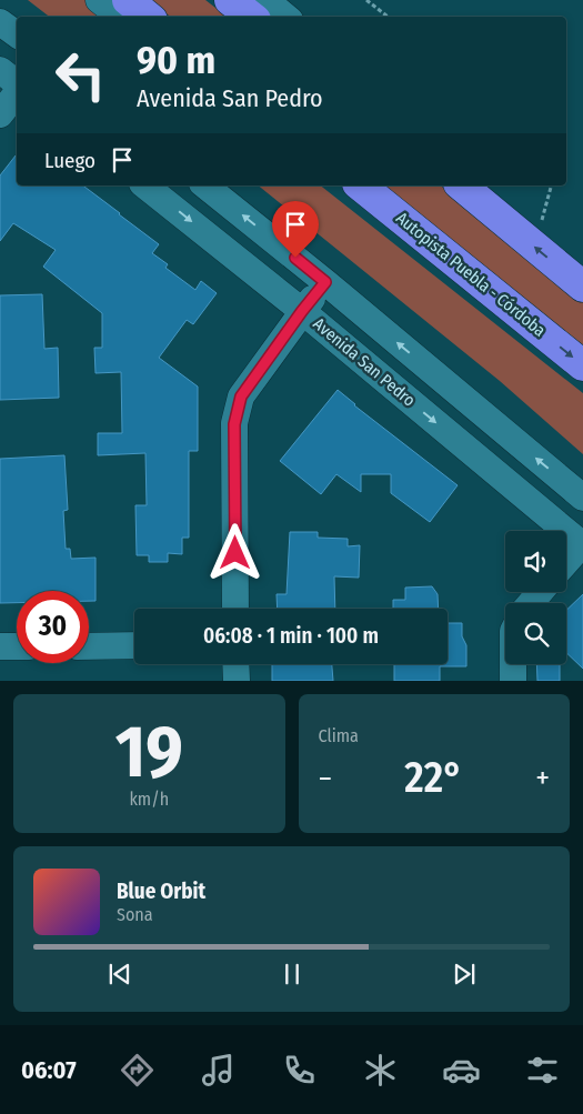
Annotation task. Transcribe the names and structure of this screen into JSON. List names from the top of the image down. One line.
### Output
{"streets":{"highway":["Autopista Puebla - Córdoba"],"street":["Avenida San Pedro"]},"page":{"turn":["90 m","Avenida San Pedro"],"then":"Luego","limit":"30","trip":"06:08 · 1 min · 100 m","tile":[["19","km/h"],"Clima"],"heat":["−","22°","+"],"song":["Blue Orbit","Sona"],"tabs":"06:07"}}
